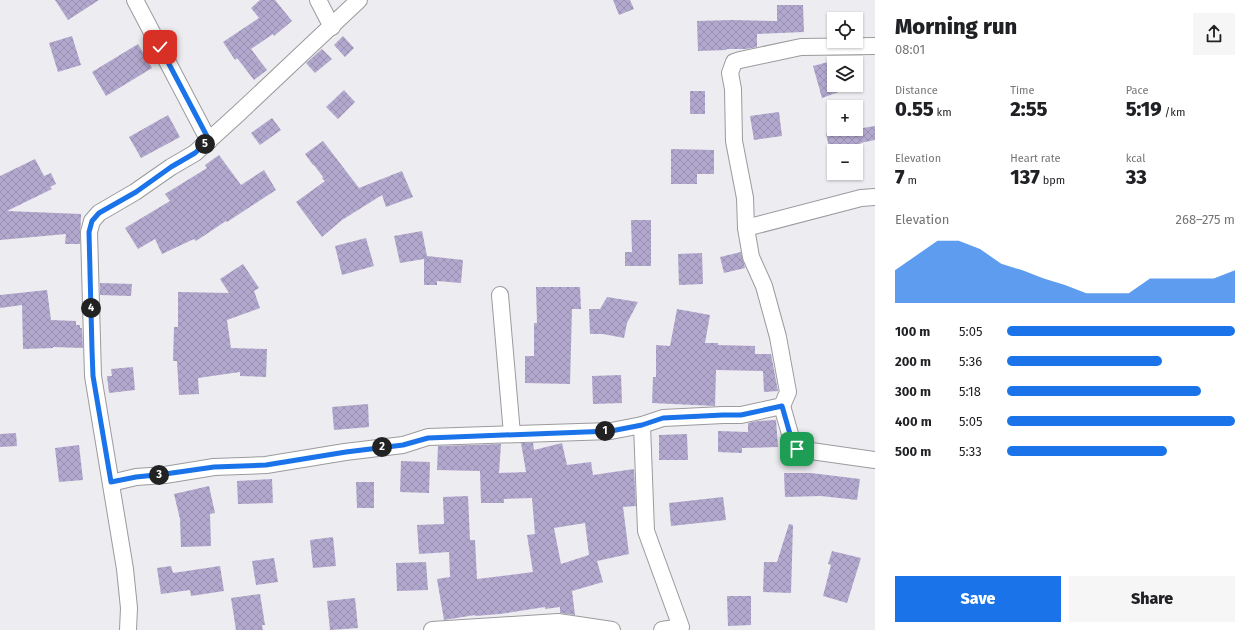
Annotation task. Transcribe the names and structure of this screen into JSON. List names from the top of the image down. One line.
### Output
{"page":{"heading":["Morning run","08:01"],"map_buttons":["+","−"],"stats":[["Distance","0.55 km"],["Time","2:55"],["Pace","5:19 /km"],["Elevation","7 m"],["Heart rate","137 bpm"],["kcal","33"]],"pins":["5","4","1","2","3"],"chart":["Elevation","268–275 m"],"list":[{"name":"100 m","note":"5:05"},{"name":"200 m","note":"5:36"},{"name":"300 m","note":"5:18"},{"name":"400 m","note":"5:05"},{"name":"500 m","note":"5:33"}],"buttons":["Save","Share"]}}
